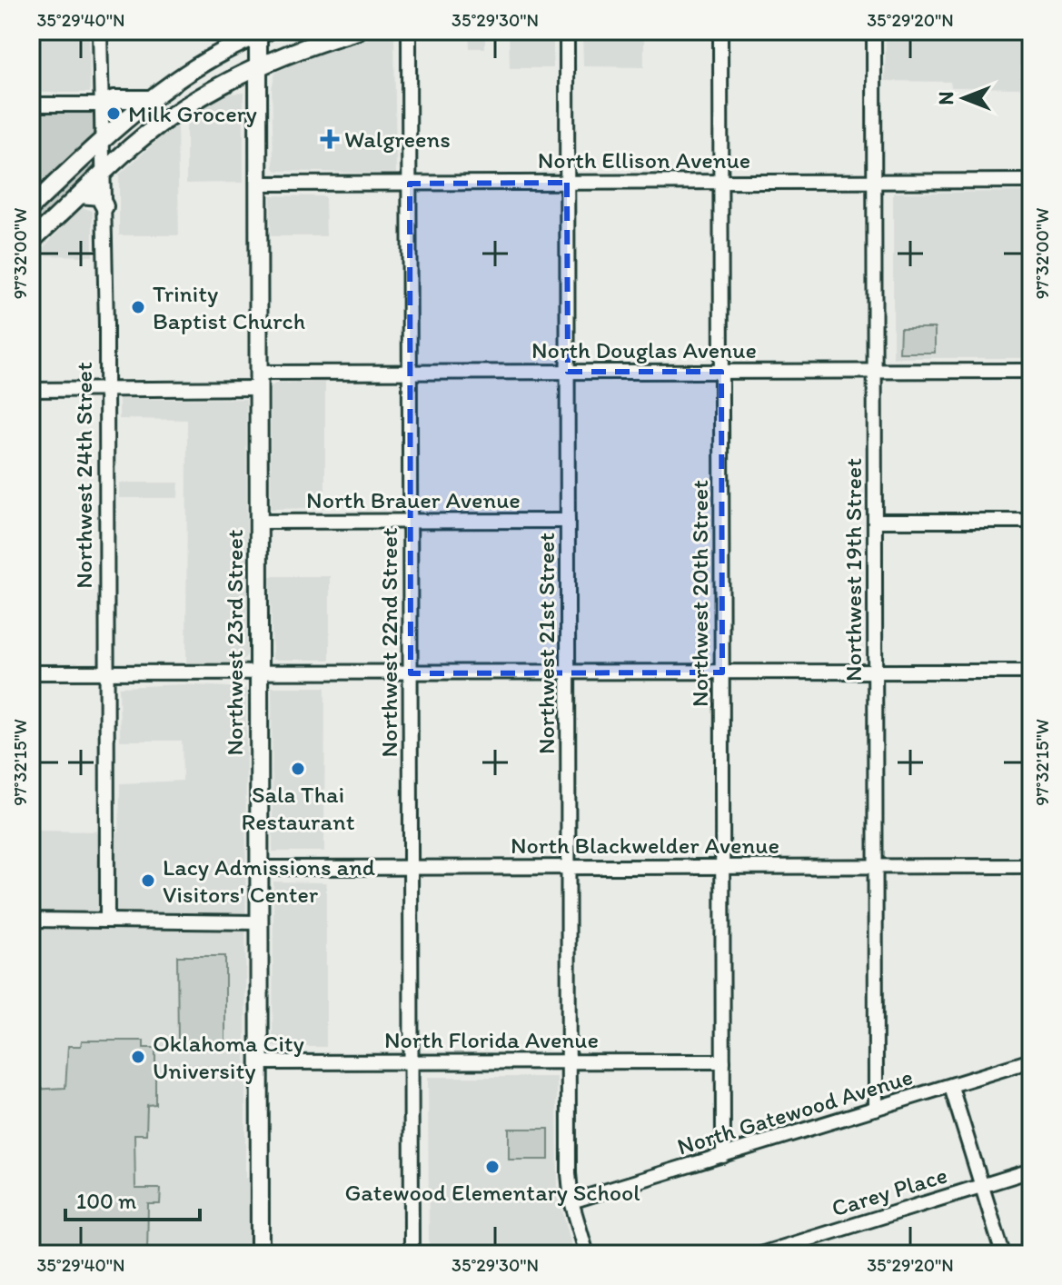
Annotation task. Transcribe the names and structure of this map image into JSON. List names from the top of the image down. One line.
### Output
{"streets":{"main road":["Northwest 23rd Street"],"street":["North Ellison Avenue","North Douglas Avenue","Northwest 24th Street","North Brauer Avenue","Northwest 19th Street","Northwest 20th Street","Northwest 22nd Street","Northwest 21st Street","North Blackwelder Avenue","North Florida Avenue","North Gatewood Avenue","Carey Place"]},"crossings":[["North Ellison Avenue","Northwest 19th Street"],["North Ellison Avenue","Northwest 20th Street"],["North Ellison Avenue","Northwest 23rd Street"],["North Ellison Avenue","Northwest 22nd Street"],["North Ellison Avenue","Northwest 21st Street"],["North Douglas Avenue","Northwest 24th Street"],["North Douglas Avenue","Northwest 19th Street"],["North Douglas Avenue","Northwest 20th Street"],["North Douglas Avenue","Northwest 23rd Street"],["North Douglas Avenue","Northwest 22nd Street"],["North Douglas Avenue","Northwest 21st Street"],["North Brauer Avenue","Northwest 23rd Street"],["North Brauer Avenue","Northwest 22nd Street"],["North Brauer Avenue","Northwest 21st Street"],["Northwest 19th Street","North Blackwelder Avenue"],["Northwest 19th Street","North Gatewood Avenue"],["Northwest 20th Street","North Blackwelder Avenue"],["Northwest 20th Street","North Florida Avenue"],["Northwest 20th Street","North Gatewood Avenue"],["Northwest 23rd Street","North Blackwelder Avenue"],["Northwest 23rd Street","North Florida Avenue"],["Northwest 22nd Street","North Blackwelder Avenue"],["Northwest 22nd Street","North Florida Avenue"],["Northwest 21st Street","North Blackwelder Avenue"],["Northwest 21st Street","North Florida Avenue"],["Northwest 21st Street","North Gatewood Avenue"]],"places":{"other":["Milk Grocery","Trinity Baptist Church","Sala Thai Restaurant","Lacy Admissions and Visitors' Center","Oklahoma City University","Gatewood Elementary School"],"health":["Walgreens"]},"scale_bar":"100 m","north":"left","coordinates":["35°29'40\"N","35°29'30\"N","35°29'20\"N","97°32'00\"W","97°32'15\"W"]}
